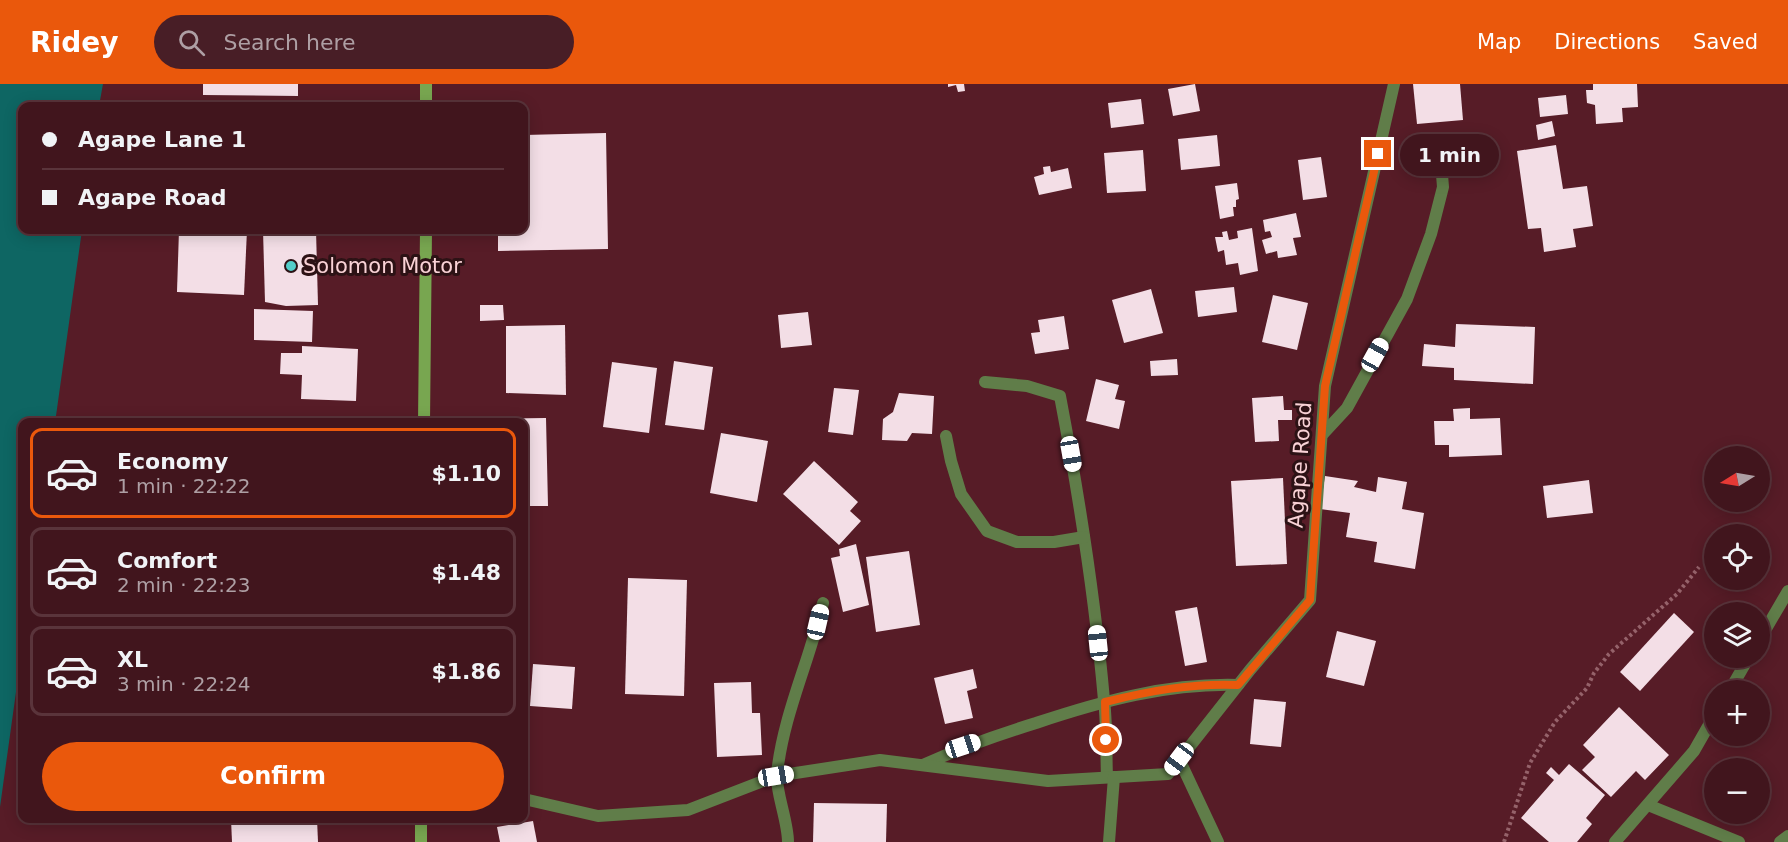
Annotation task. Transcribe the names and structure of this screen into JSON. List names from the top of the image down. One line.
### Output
{"streets":{"street":["Agape Road"]},"places":["Solomon Motor"],"north":"left","page":{"header":"Ridey","search":"Search here","nav":["Map","Directions","Saved"],"banner":["Agape Lane 1","Agape Road"],"bubble":"1 min","list":[{"name":"Economy","note":"1 min · 22:22","value":"$1.10"},{"name":"Comfort","note":"2 min · 22:23","value":"$1.48"},{"name":"XL","note":"3 min · 22:24","value":"$1.86"}],"map_buttons":["+","−"],"buttons":"Confirm"}}
